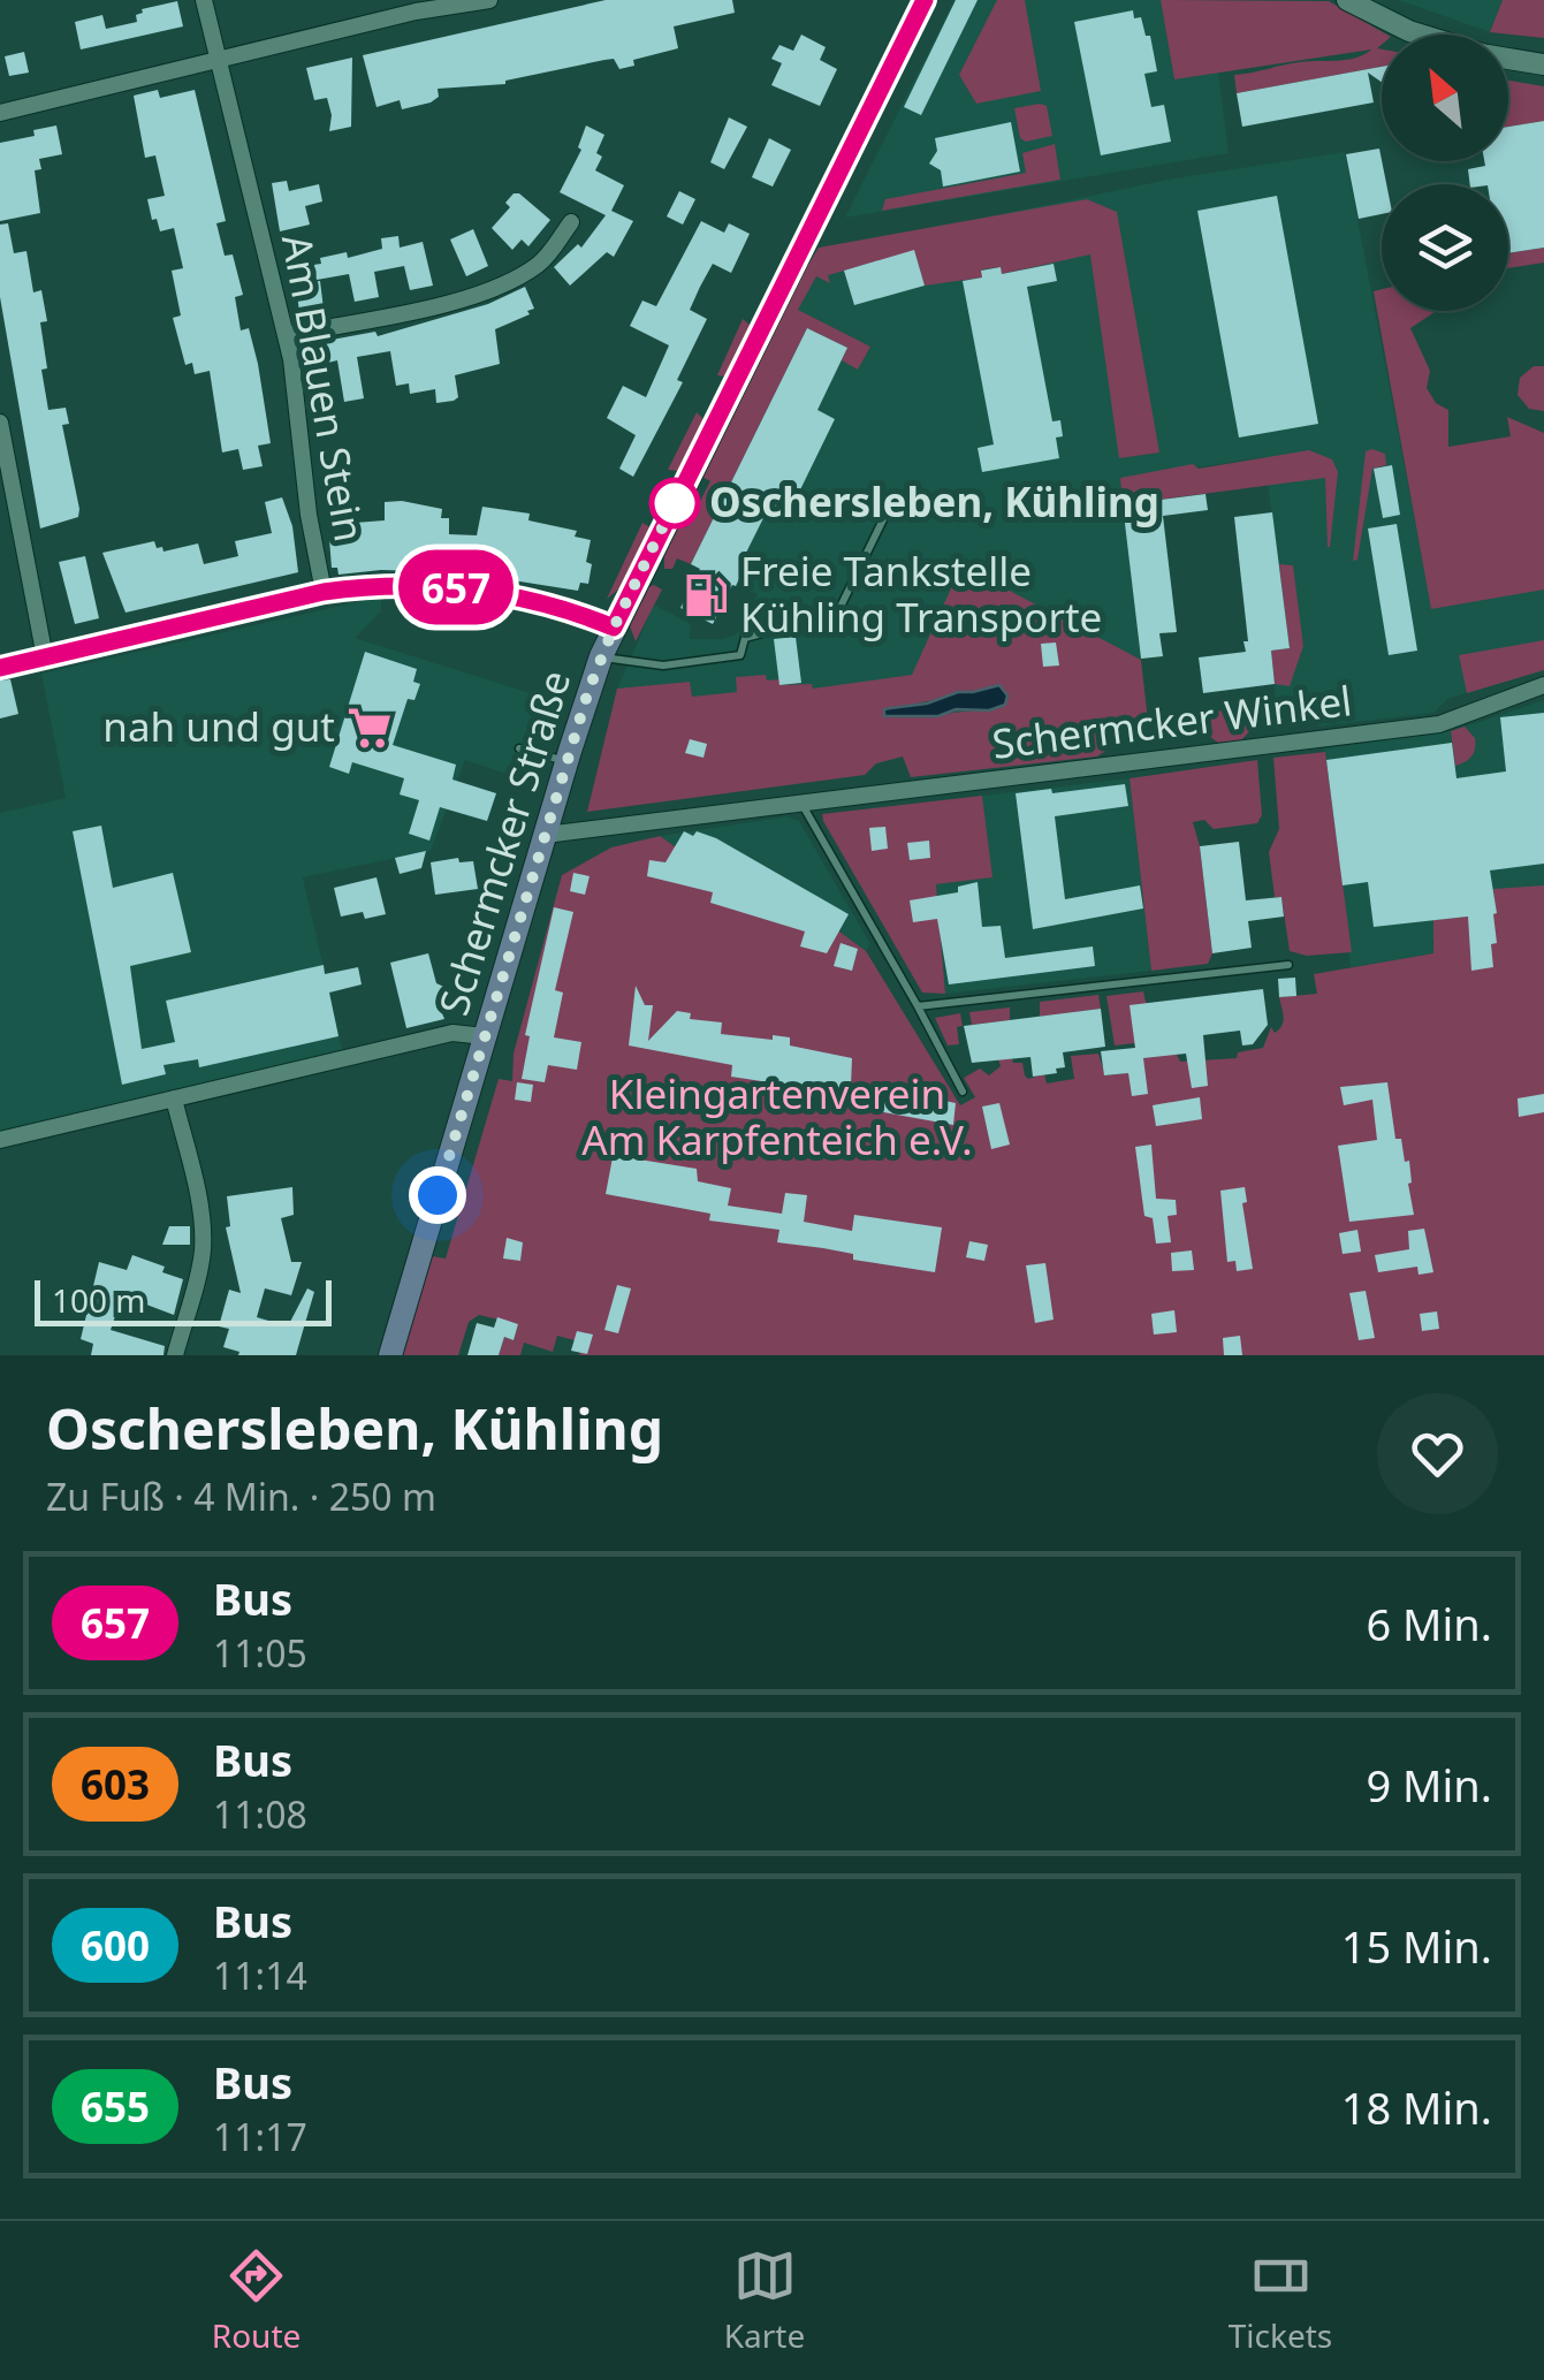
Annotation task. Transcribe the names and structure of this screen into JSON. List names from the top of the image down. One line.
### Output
{"streets":{"main road":["Schermcker Straße"],"street":["Am Blauen Stein","Schermcker Winkel"]},"crossings":[["Schermcker Winkel","Schermcker Straße"]],"parks":["Kleingartenverein Am Karpfenteich e.V."],"places":{"other":["Oschersleben, Kühling"],"fuel station":["Freie Tankstelle Kühling Transporte"],"supermarket":["nah und gut"]},"lines":["bus line 657"],"scale_bar":"100 m","north":"top left","page":{"on_map":"657","scale":"100 m","heading":["Oschersleben, Kühling","Zu Fuß · 4 Min. · 250 m"],"list":[{"mark":"657","name":"Bus","note":"11:05","value":"6 Min."},{"mark":"603","name":"Bus","note":"11:08","value":"9 Min."},{"mark":"600","name":"Bus","note":"11:14","value":"15 Min."},{"mark":"655","name":"Bus","note":"11:17","value":"18 Min."}],"tabs":["Route","Karte","Tickets"]}}
